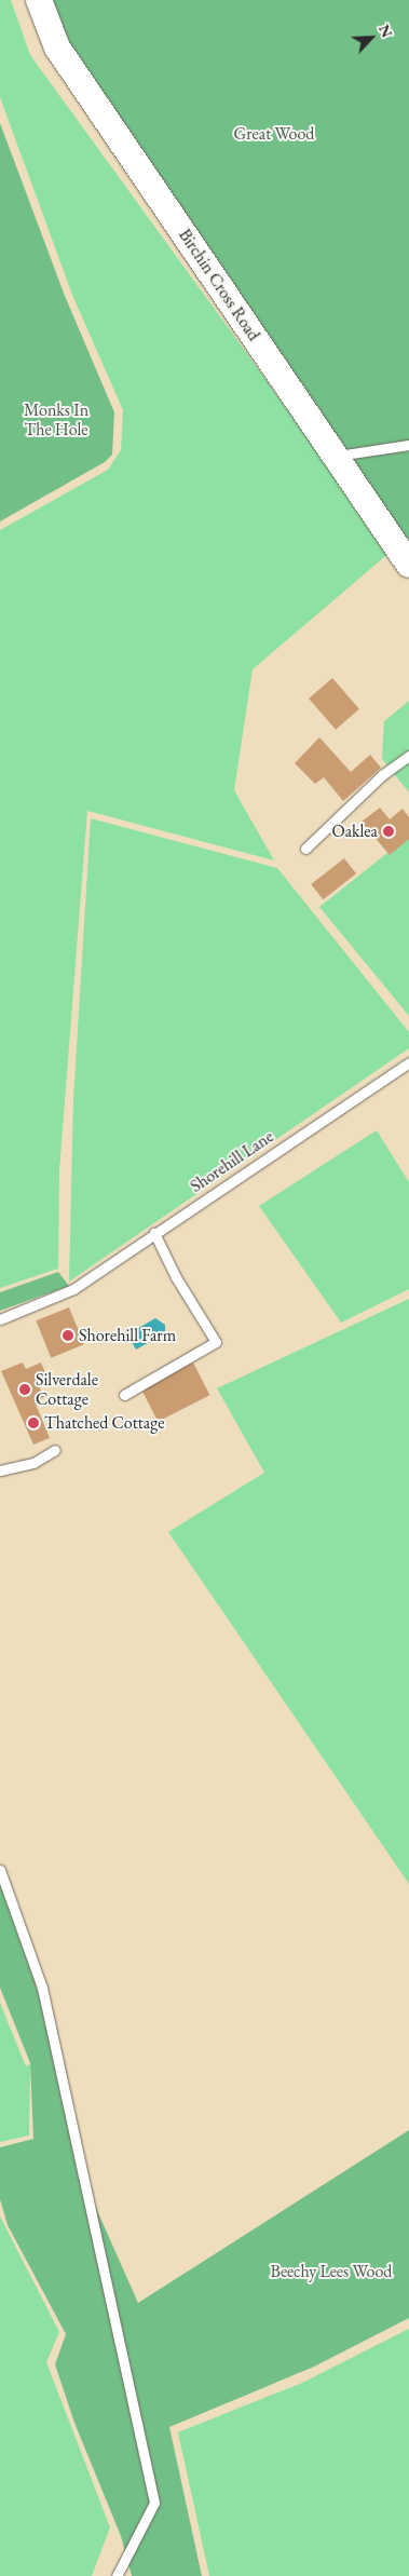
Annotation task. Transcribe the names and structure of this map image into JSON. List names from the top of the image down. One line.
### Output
{"streets":{"street":["Birchin Cross Road"],"lane":["Shorehill Lane"]},"parks":["Great Wood","Monks In The Hole","Beechy Lees Wood"],"places":["Oaklea","Shorehill Farm","Silverdale Cottage","Thatched Cottage"],"north":"top right"}
